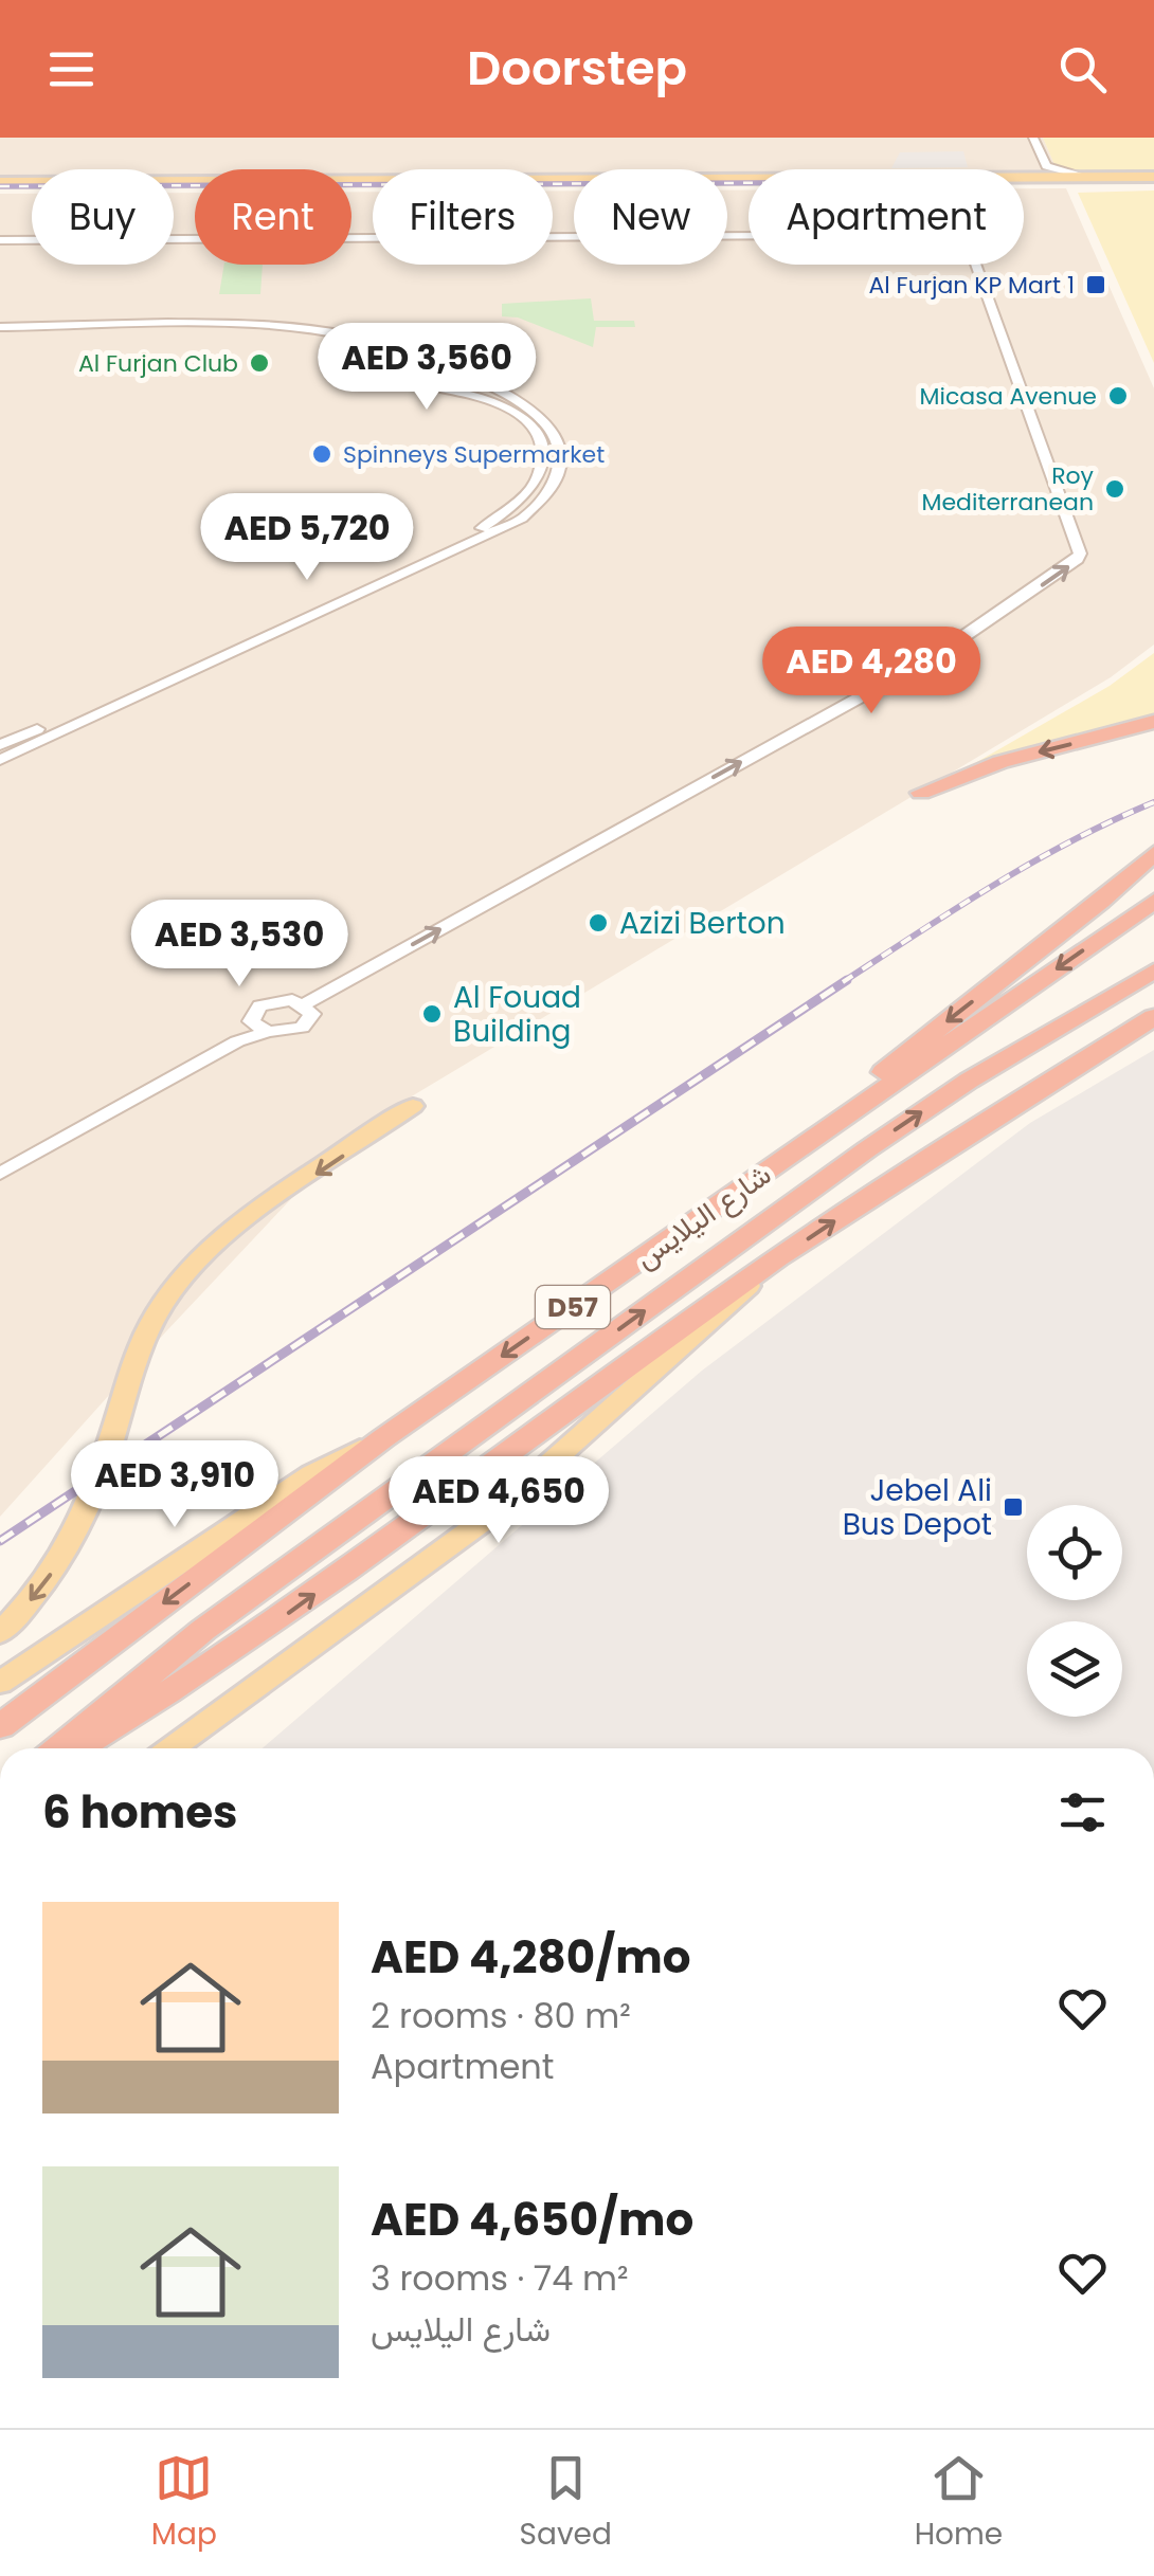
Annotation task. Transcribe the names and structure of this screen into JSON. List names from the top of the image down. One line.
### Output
{"streets":{"highway":["شارع اليلايس","D57"]},"places":{"transit":["Al Furjan KP Mart 1","Jebel Ali Bus Depot"],"other":["Al Furjan Club","Micasa Avenue","Spinneys Supermarket","Roy Mediterranean","Azizi Berton","Al Fouad Building"]},"page":{"header":"Doorstep","chip":["Buy","Rent","Filters","New","Apartment"],"price":["AED 3,560","AED 5,720","AED 4,280","AED 3,530","AED 3,910","AED 4,650"],"heading":"6 homes","list":[{"name":"AED 4,280/mo","note":"2 rooms · 80 m² · Apartment"},{"name":"AED 4,650/mo","note":"3 rooms · 74 m² · شارع اليلايس"}],"tabs":["Map","Saved","Home"]}}
